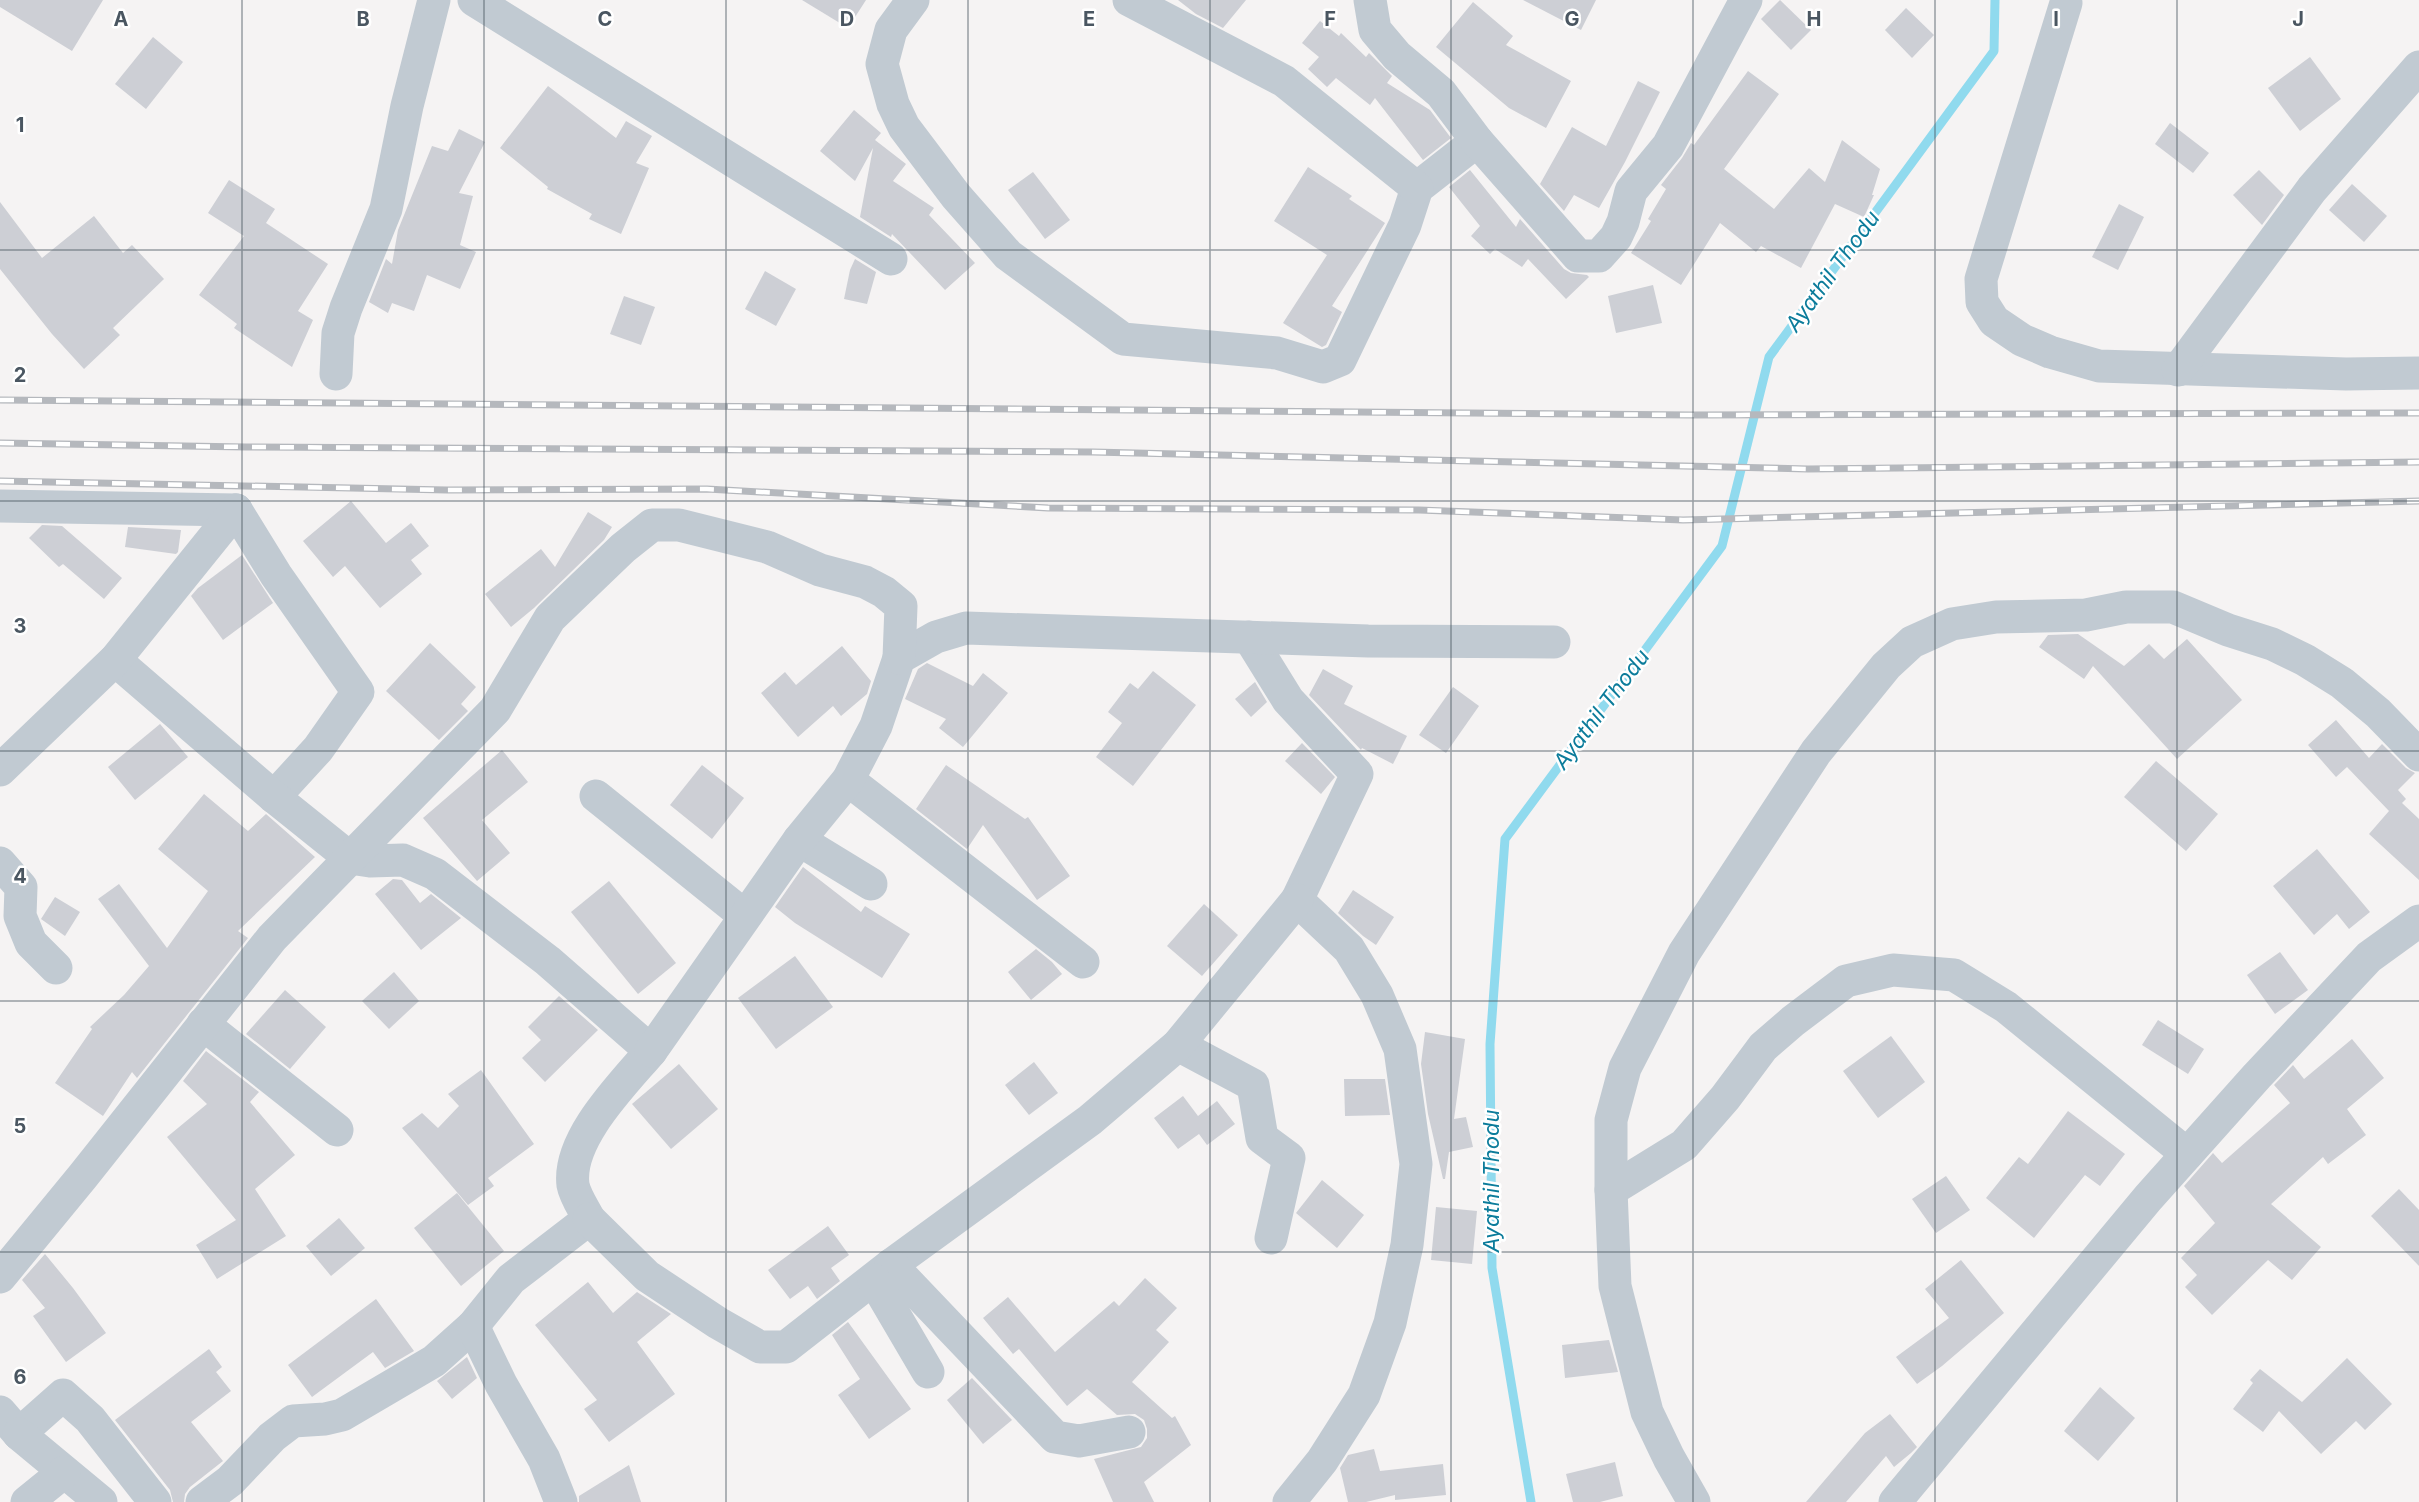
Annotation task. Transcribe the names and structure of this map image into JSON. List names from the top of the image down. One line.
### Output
{"water":["Ayathil Thodu"],"grid":{"columns":["A","B","C","D","E","F","G","H","I","J"],"rows":["1","2","3","4","5","6"]}}
